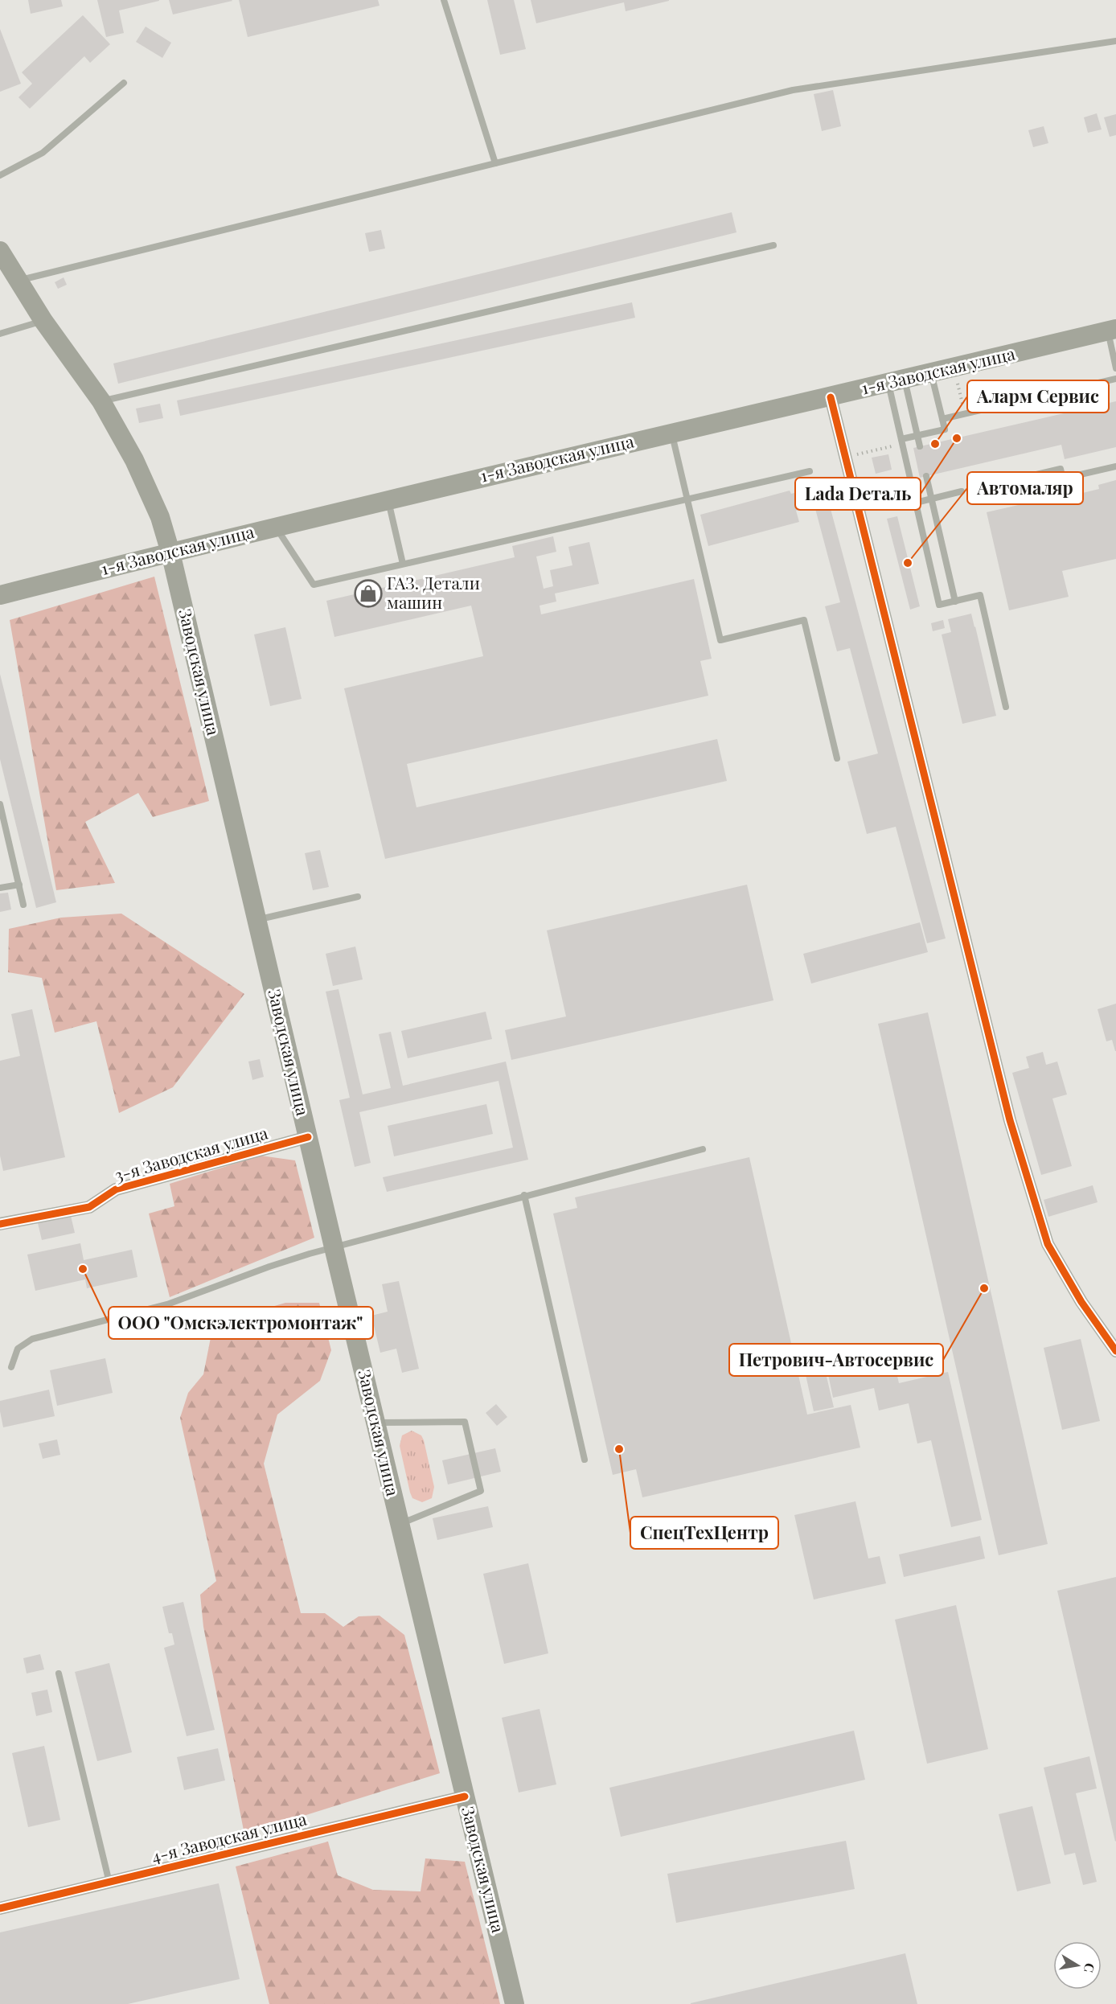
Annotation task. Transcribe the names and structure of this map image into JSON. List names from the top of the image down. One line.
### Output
{"streets":{"main road":["1-я Заводская улица","Заводская улица"],"street":["3-я Заводская улица","4-я Заводская улица"]},"crossings":[["1-я Заводская улица","Заводская улица"],["Заводская улица","3-я Заводская улица"],["Заводская улица","4-я Заводская улица"]],"places":{"other":["Lada Dеталь","Аларм Сервис","Автомаляр","ООО \"Омскэлектромонтаж\"","Петрович-Автосервис","СпецТехЦентр"],"shop":["ГАЗ. Детали машин"]},"north":"right"}
